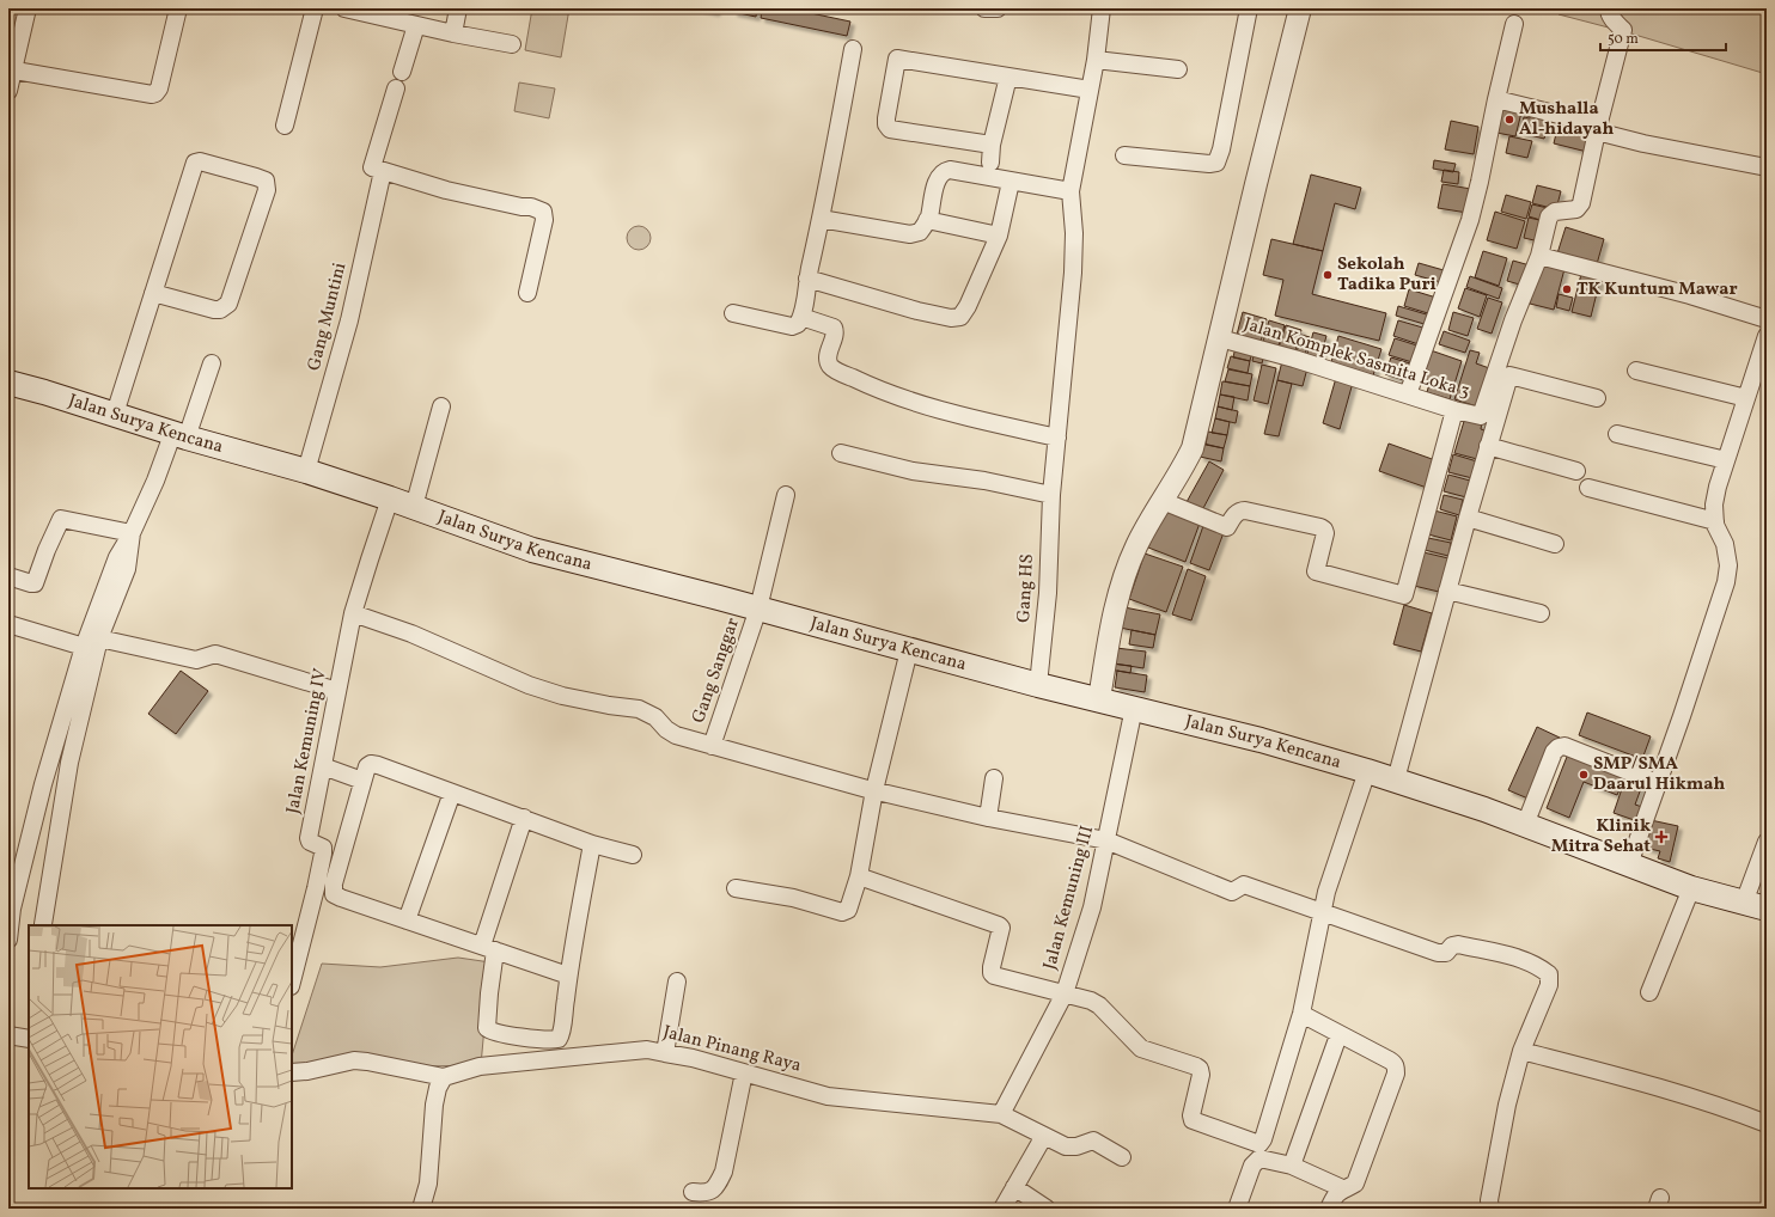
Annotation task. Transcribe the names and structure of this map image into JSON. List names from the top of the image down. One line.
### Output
{"streets":{"main road":["Jalan Surya Kencana"],"street":["Gang Muntini","Jalan Komplek Sasmita Loka 3","Gang HS","Gang Sanggar","Jalan Kemuning IV","Jalan Kemuning III","Jalan Pinang Raya"]},"crossings":[["Gang Muntini","Jalan Surya Kencana"],["Jalan Surya Kencana","Gang HS"],["Jalan Surya Kencana","Gang Sanggar"],["Jalan Surya Kencana","Jalan Kemuning IV"],["Jalan Surya Kencana","Jalan Kemuning III"],["Jalan Kemuning III","Jalan Pinang Raya"]],"places":{"other":["Mushalla Al-hidayah","Sekolah Tadika Puri","TK Kuntum Mawar","SMP/SMA Daarul Hikmah"],"health":["Klinik Mitra Sehat"]},"scale_bar":"50 m"}
